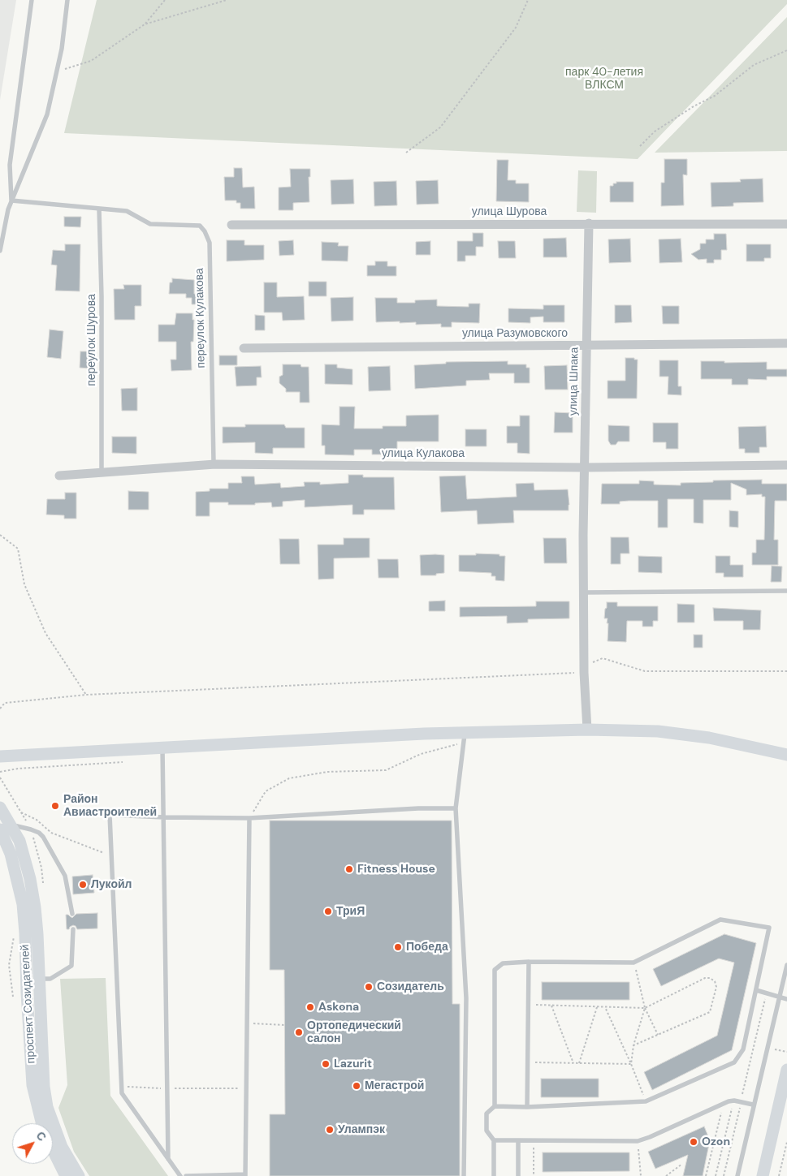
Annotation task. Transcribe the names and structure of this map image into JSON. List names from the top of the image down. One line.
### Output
{"streets":{"street":["улица Шурова","улица Разумовского","улица Шпака","улица Кулакова","проспект Созидателей"],"lane":["переулок Кулакова","переулок Шурова"]},"crossings":[["улица Шурова","улица Шпака"],["переулок Кулакова","переулок Шурова"],["улица Разумовского","улица Шпака"],["переулок Шурова","улица Кулакова"],["улица Шпака","улица Кулакова"]],"parks":["парк 40-летия ВЛКСМ"],"places":["Район Авиастроителей","Fitness House","Лукойл","ТриЯ","Победа","Созидатель","Askona","Ортопедический салон","Lazurit","Мегастрой","Улампэк","Ozon"],"north":"top right"}
